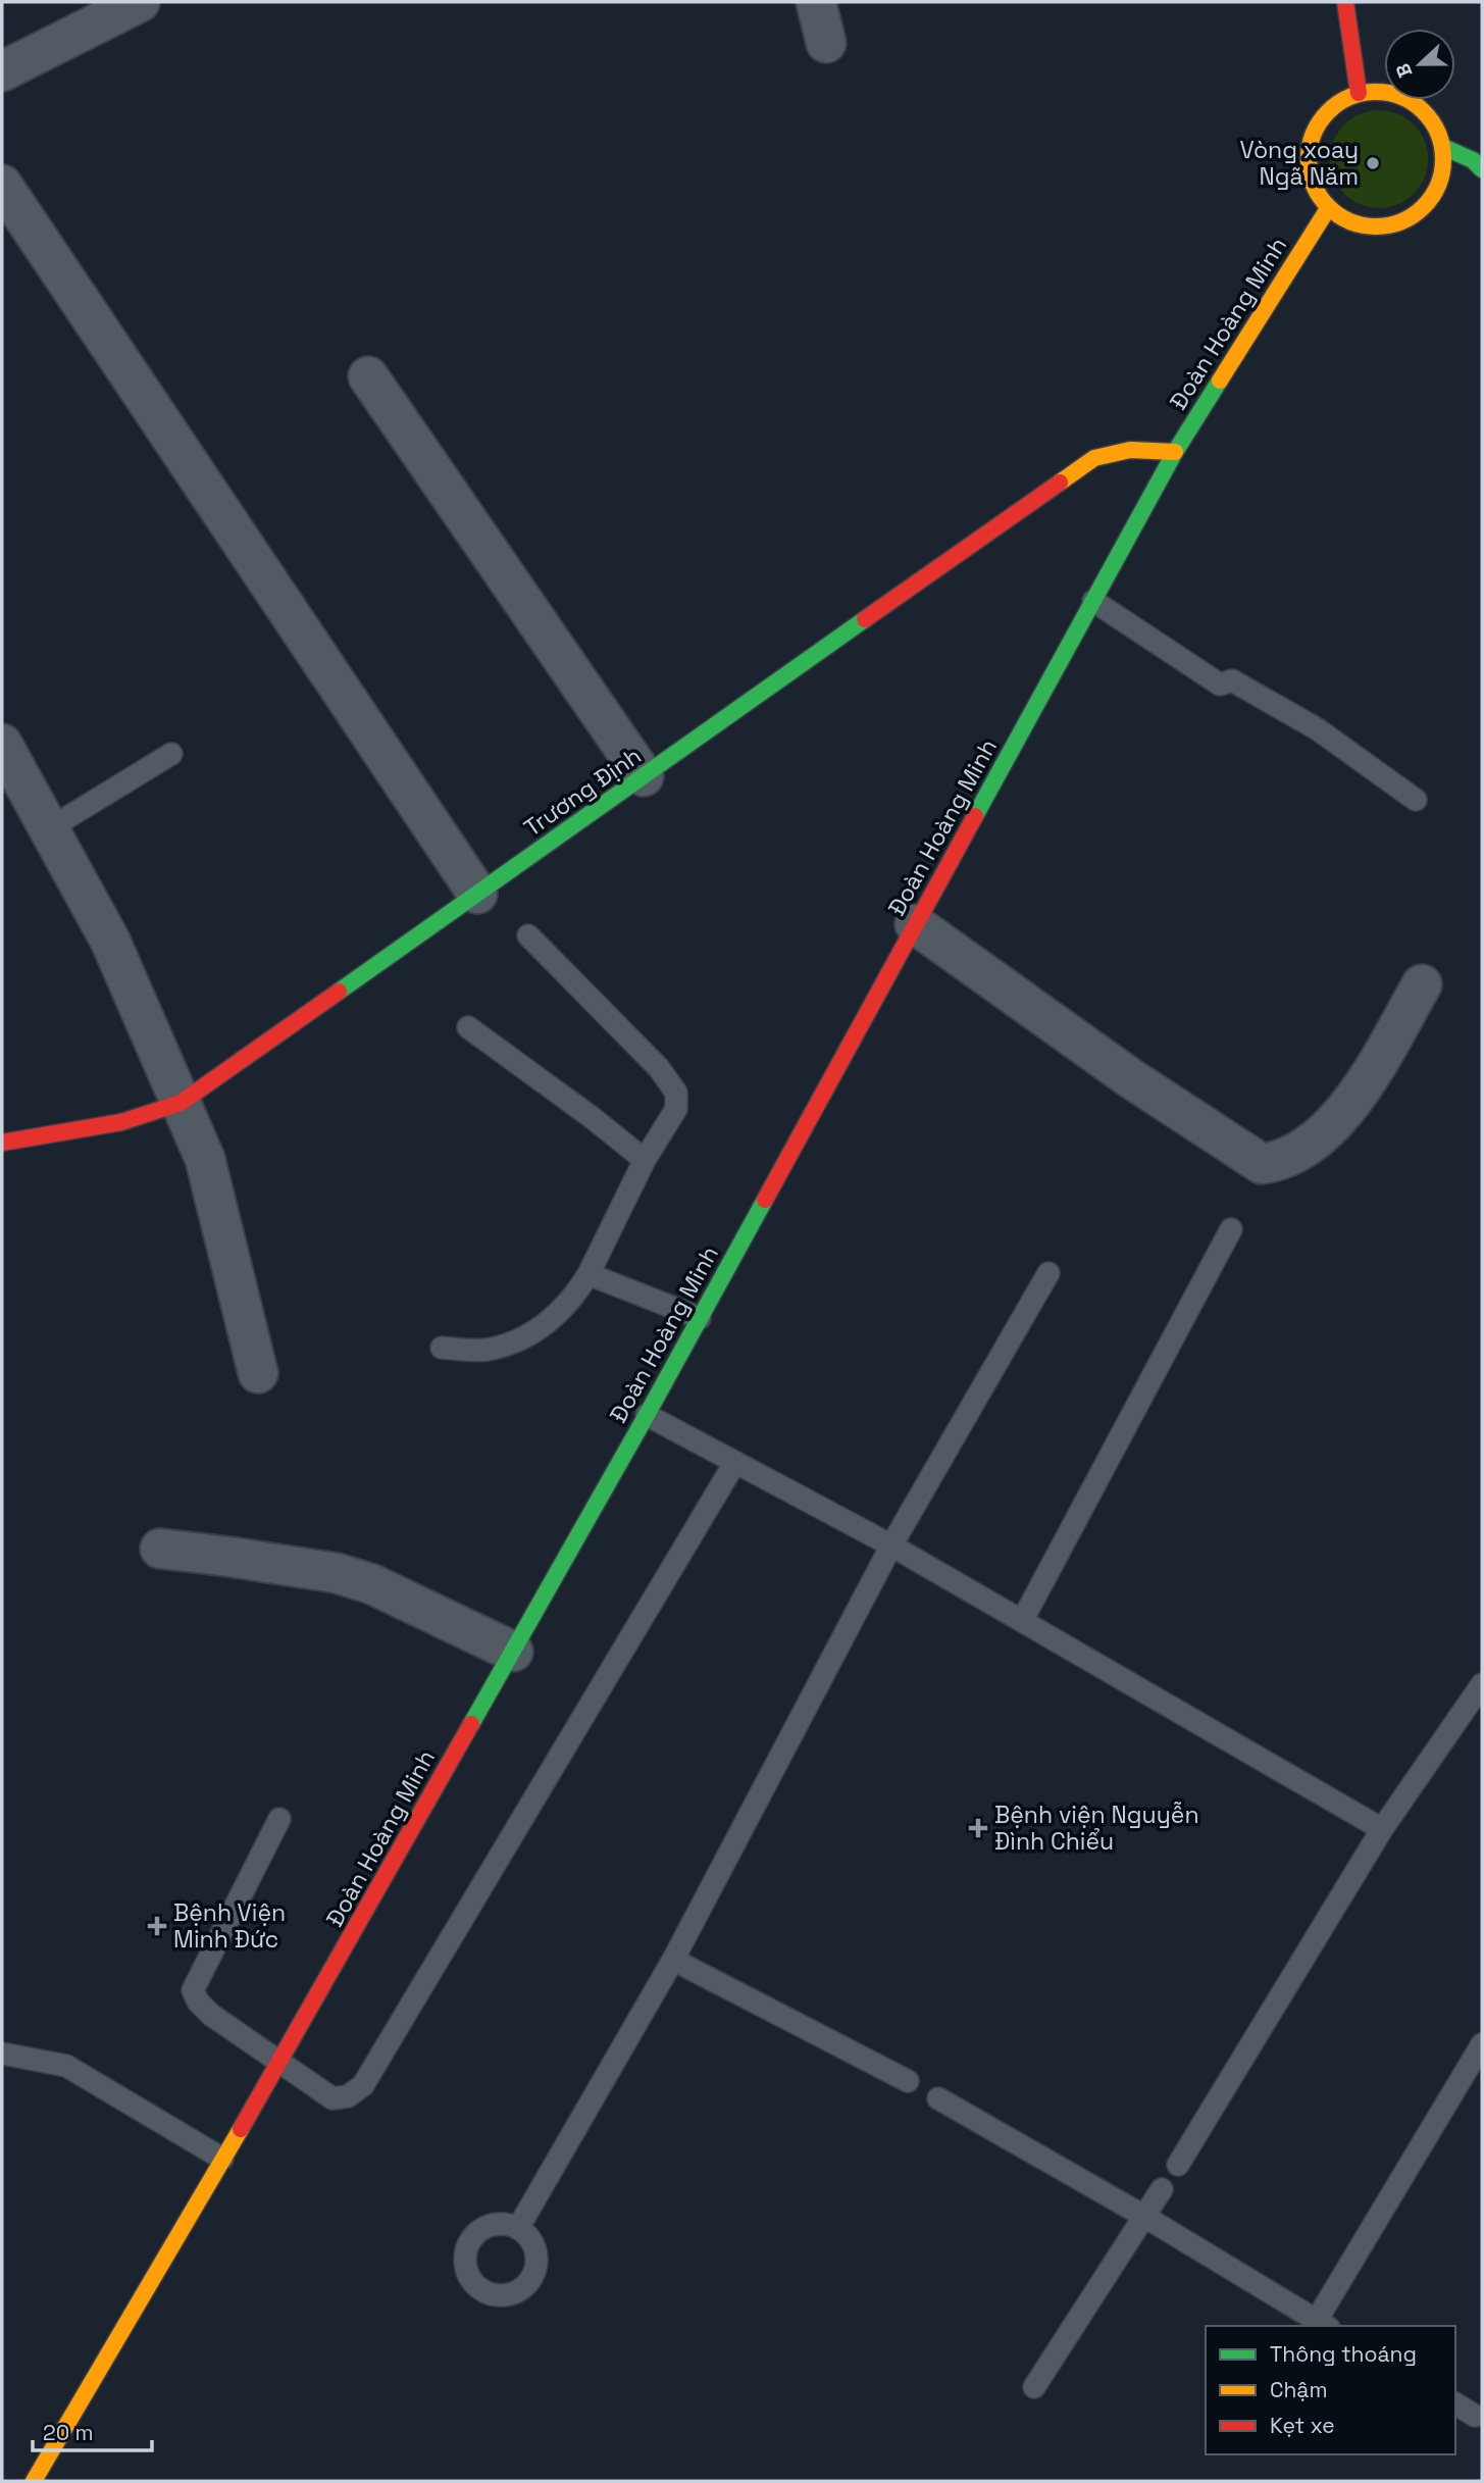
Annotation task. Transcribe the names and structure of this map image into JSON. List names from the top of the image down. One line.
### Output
{"streets":{"main road":["Đoàn Hoàng Minh","Trương Định"]},"crossings":[["Đoàn Hoàng Minh","Trương Định"]],"places":{"other":["Vòng xoay Ngã Năm"],"health":["Bệnh viện Nguyễn Đình Chiểu","Bệnh Viện Minh Đức"]},"legend":["Thông thoáng","Chậm","Kẹt xe"],"scale_bar":"20 m","north":"left"}
